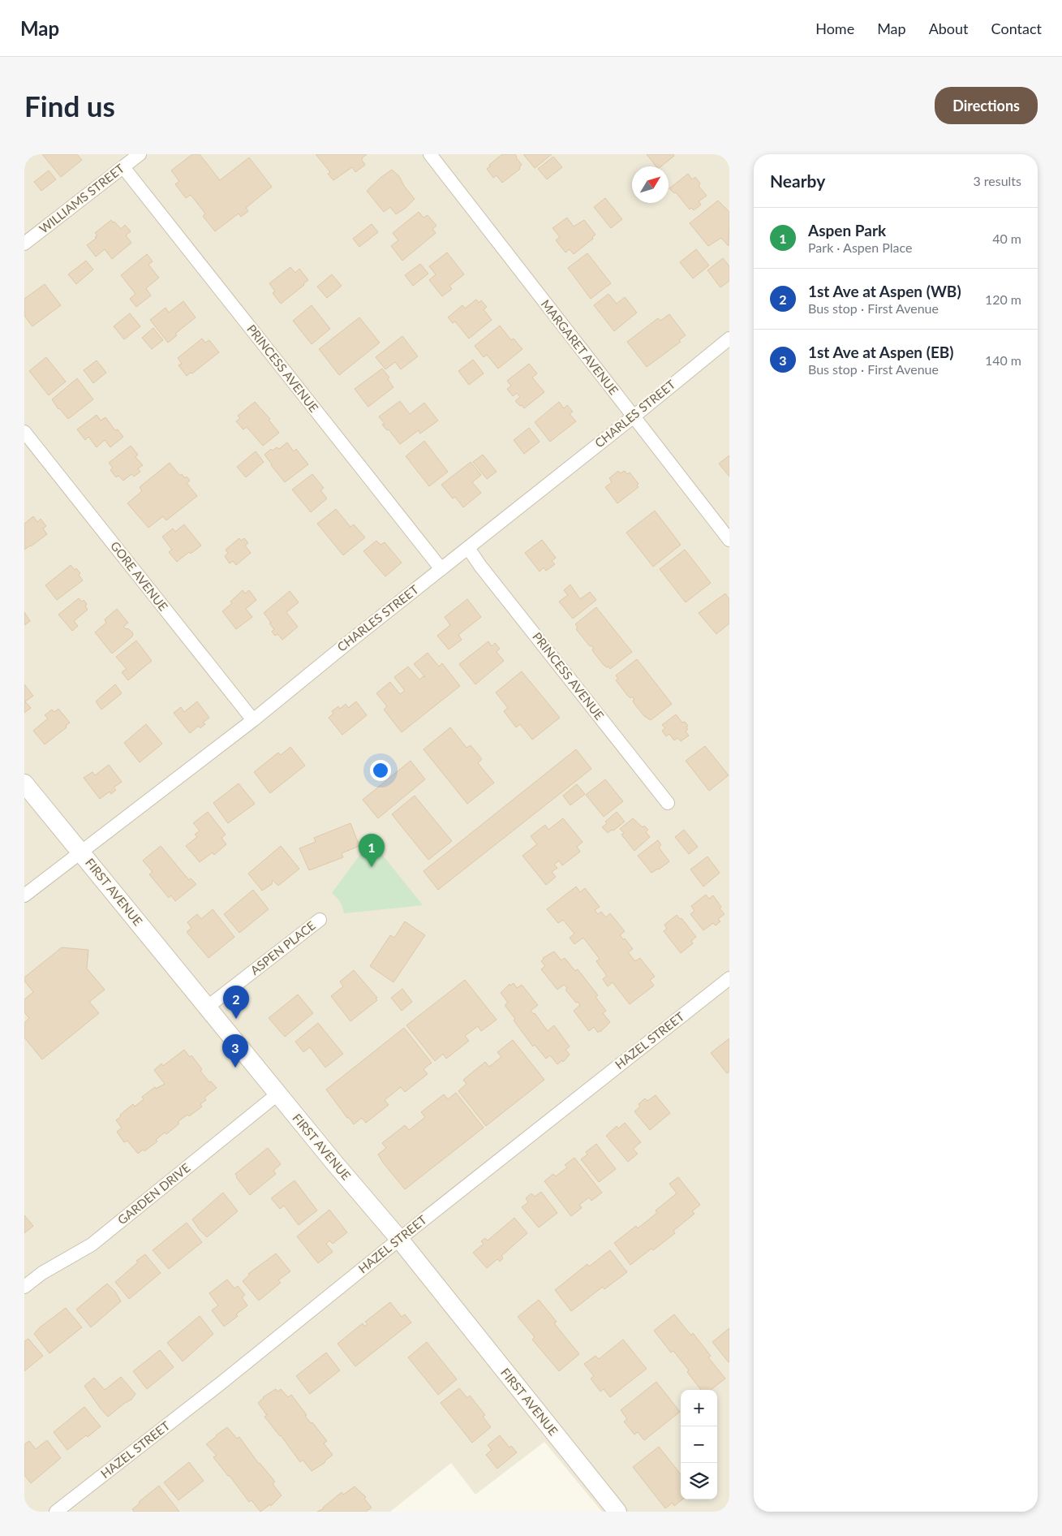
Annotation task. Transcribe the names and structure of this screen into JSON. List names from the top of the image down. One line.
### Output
{"streets":{"street":["WILLIAMS STREET","MARGARET AVENUE","PRINCESS AVENUE","CHARLES STREET","GORE AVENUE","FIRST AVENUE","ASPEN PLACE","HAZEL STREET","GARDEN DRIVE"]},"crossings":[["WILLIAMS STREET","PRINCESS AVENUE"],["MARGARET AVENUE","CHARLES STREET"],["PRINCESS AVENUE","CHARLES STREET"],["CHARLES STREET","GORE AVENUE"],["CHARLES STREET","FIRST AVENUE"],["FIRST AVENUE","ASPEN PLACE"],["FIRST AVENUE","HAZEL STREET"],["FIRST AVENUE","GARDEN DRIVE"]],"north":"top right","page":{"header":"Map","nav":["Home","Map","About","Contact"],"buttons":"Directions","title":"Find us","heading":["Nearby","3 results"],"list":[{"mark":"1","name":"Aspen Park","note":"Park · Aspen Place","value":"40 m"},{"mark":"2","name":"1st Ave at Aspen (WB)","note":"Bus stop · First Avenue","value":"120 m"},{"mark":"3","name":"1st Ave at Aspen (EB)","note":"Bus stop · First Avenue","value":"140 m"}],"pins":["1","2","3"],"map_buttons":["+","−"]}}
